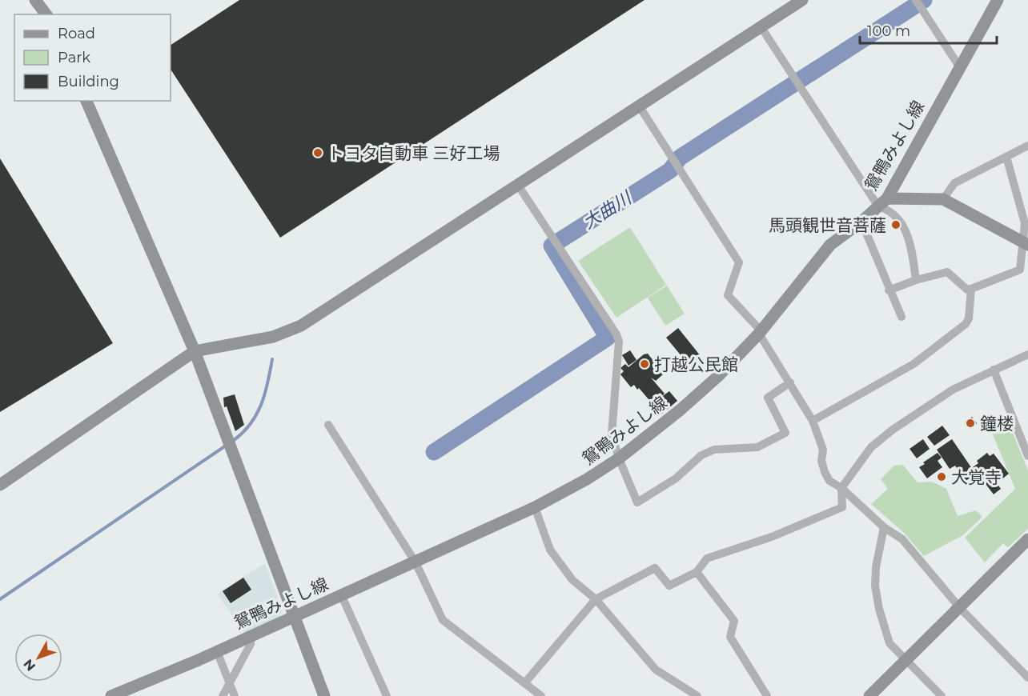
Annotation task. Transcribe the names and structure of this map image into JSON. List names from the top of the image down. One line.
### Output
{"streets":{"street":["鴛鴨みよし線"]},"water":["大曲川"],"places":["トヨタ自動車 三好工場","馬頭観世音菩薩","打越公民館","鐘楼","大覚寺"],"legend":["Road","Park","Building"],"scale_bar":"100 m","north":"bottom left"}
